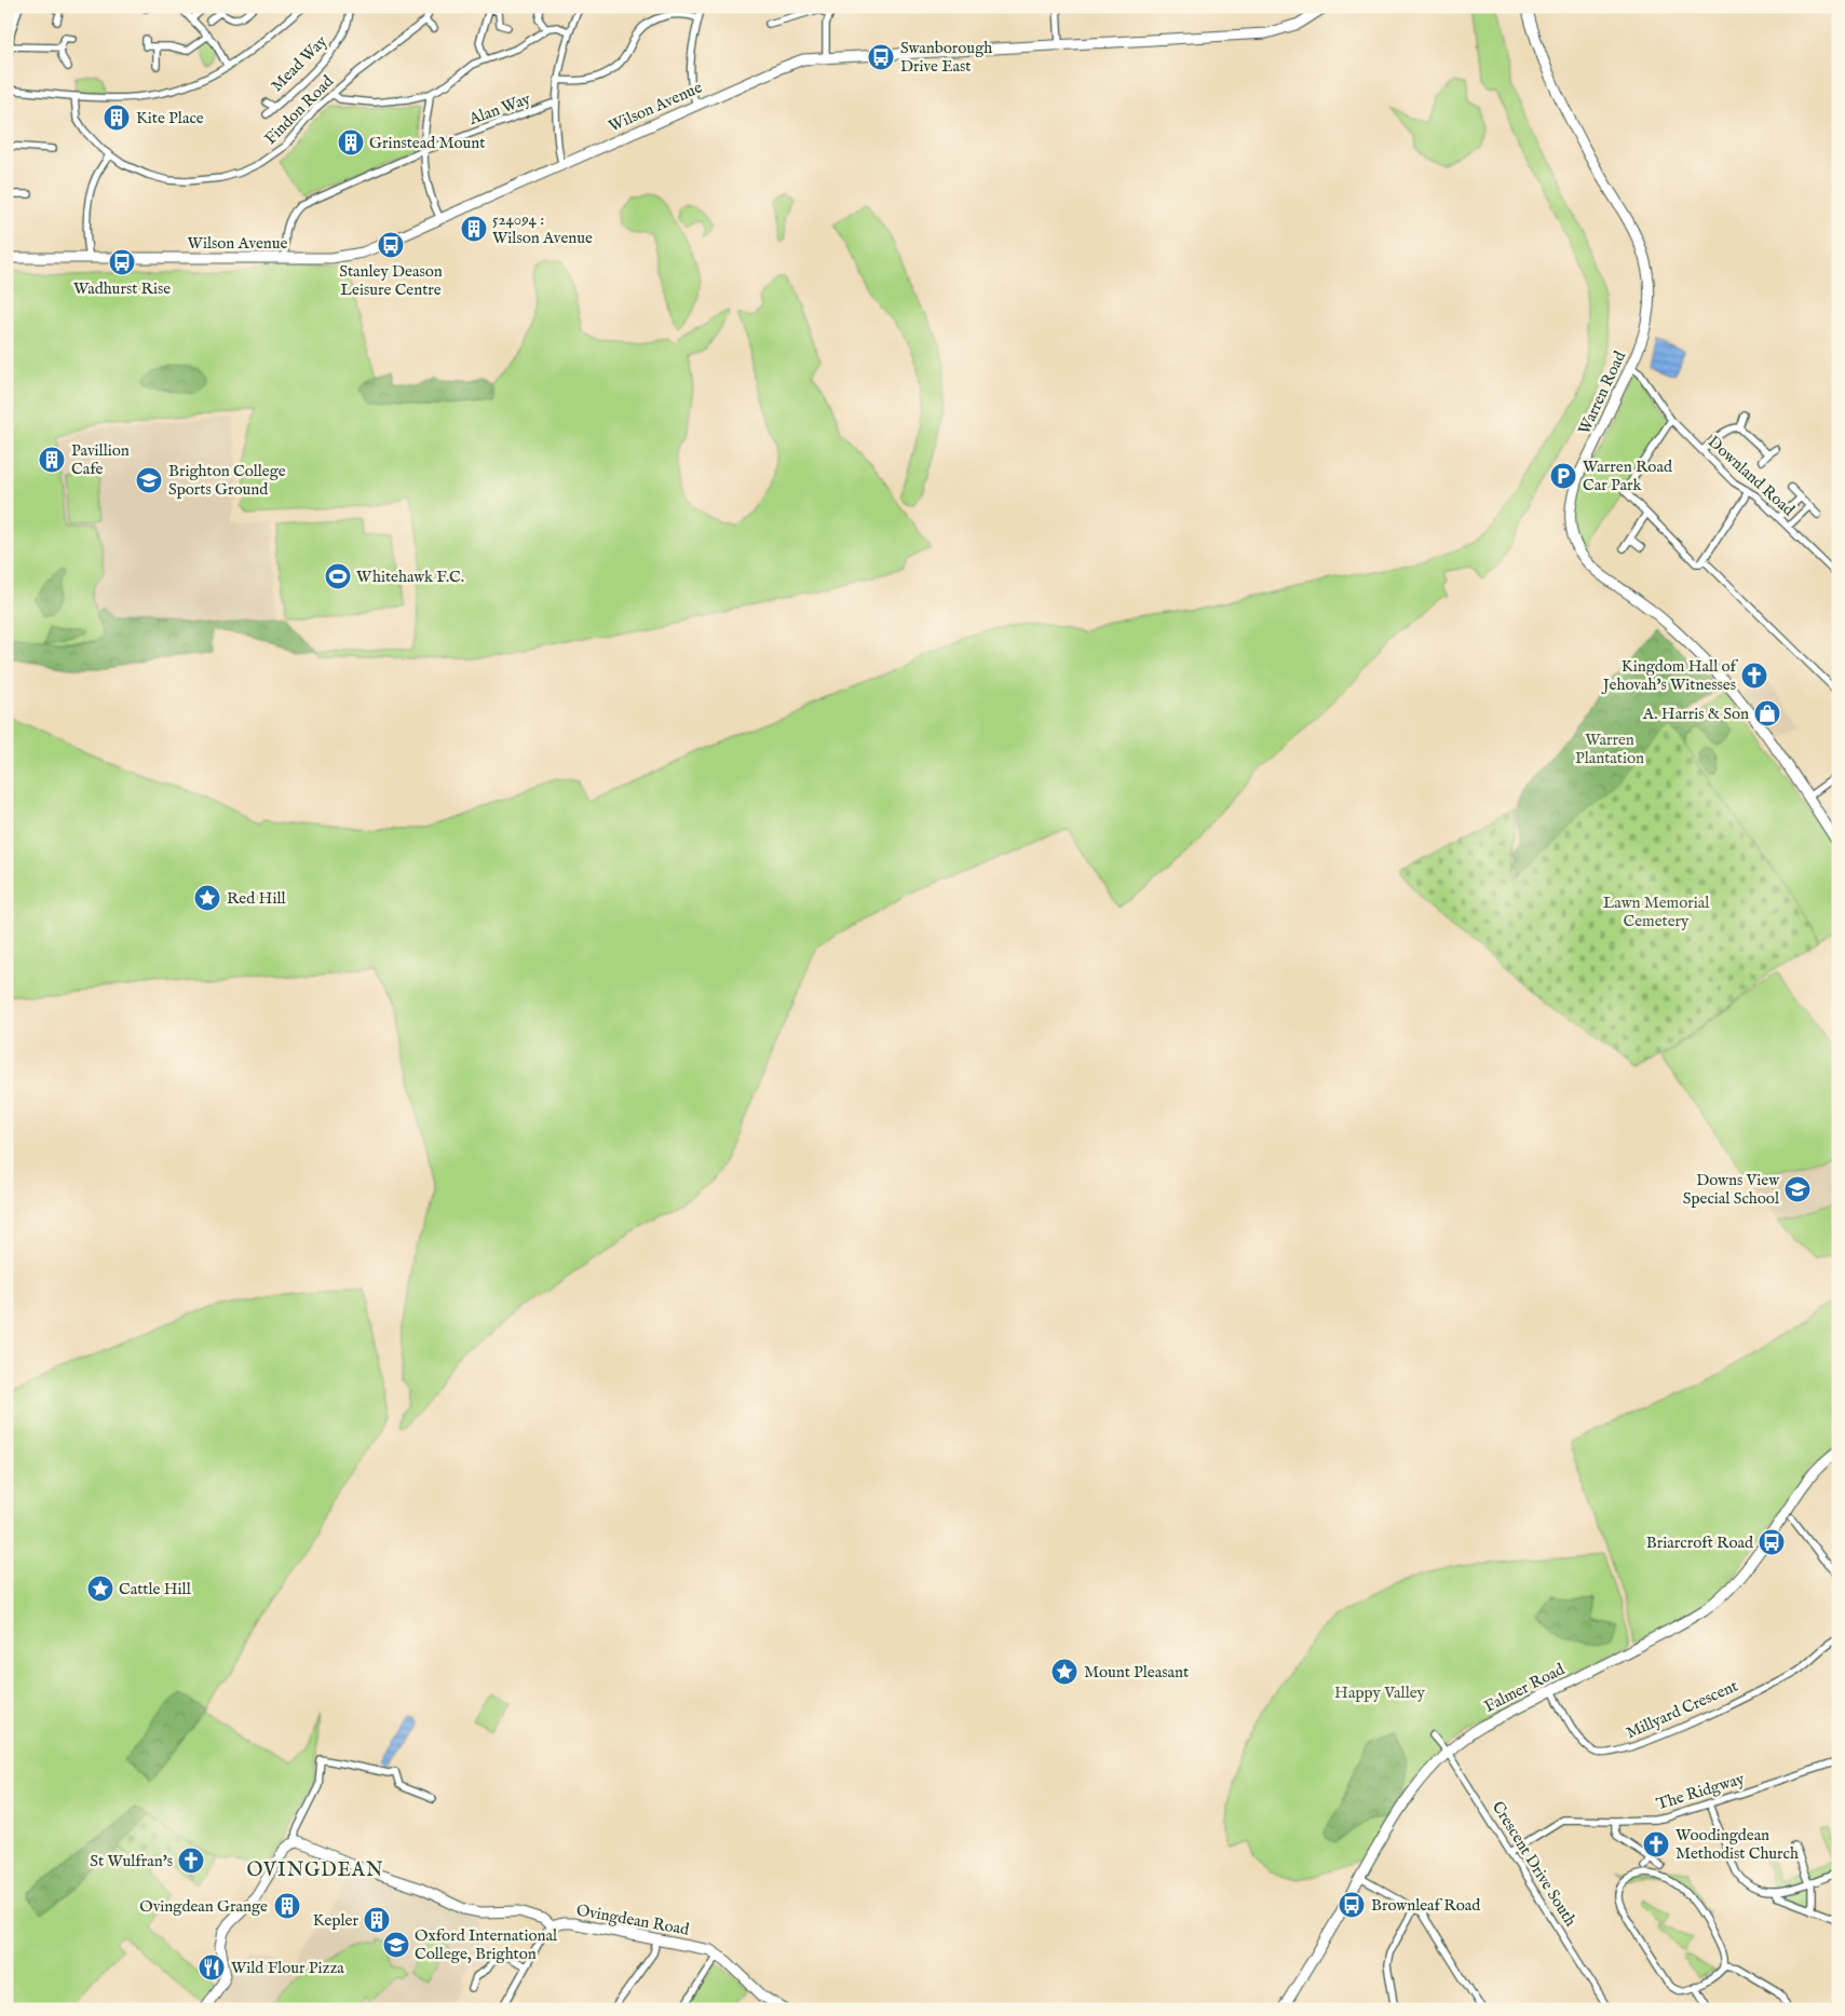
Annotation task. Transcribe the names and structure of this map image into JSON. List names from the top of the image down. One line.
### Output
{"streets":{"street":["Mead Way","Wilson Avenue","Alan Way","Findon Road","Warren Road","Downland Road","Falmer Road","Millyard Crescent","The Ridgway","Crescent Drive South","Ovingdean Road"]},"crossings":[["Wilson Avenue","Alan Way"],["Warren Road","Downland Road"],["Falmer Road","Millyard Crescent"],["Falmer Road","Crescent Drive South"],["The Ridgway","Crescent Drive South"]],"districts":["OVINGDEAN"],"parks":["Warren Plantation","Lawn Memorial Cemetery","Happy Valley"],"places":{"bus stop":["Swanborough Drive East","Stanley Deason Leisure Centre","Wadhurst Rise","Briarcroft Road","Brownleaf Road"],"building":["Kite Place","Grinstead Mount","524094 : Wilson Avenue","Pavillion Cafe","Ovingdean Grange","Kepler"],"parking":["Warren Road Car Park"],"school or university":["Brighton College Sports Ground","Downs View Special School","Oxford International College, Brighton"],"sports":["Whitehawk F.C."],"church":["Kingdom Hall of Jehovah's Witnesses","Woodingdean Methodist Church","St Wulfran's"],"shop":["A. Harris & Son"],"place":["Red Hill","Cattle Hill","Mount Pleasant"],"restaurant":["Wild Flour Pizza"]}}
